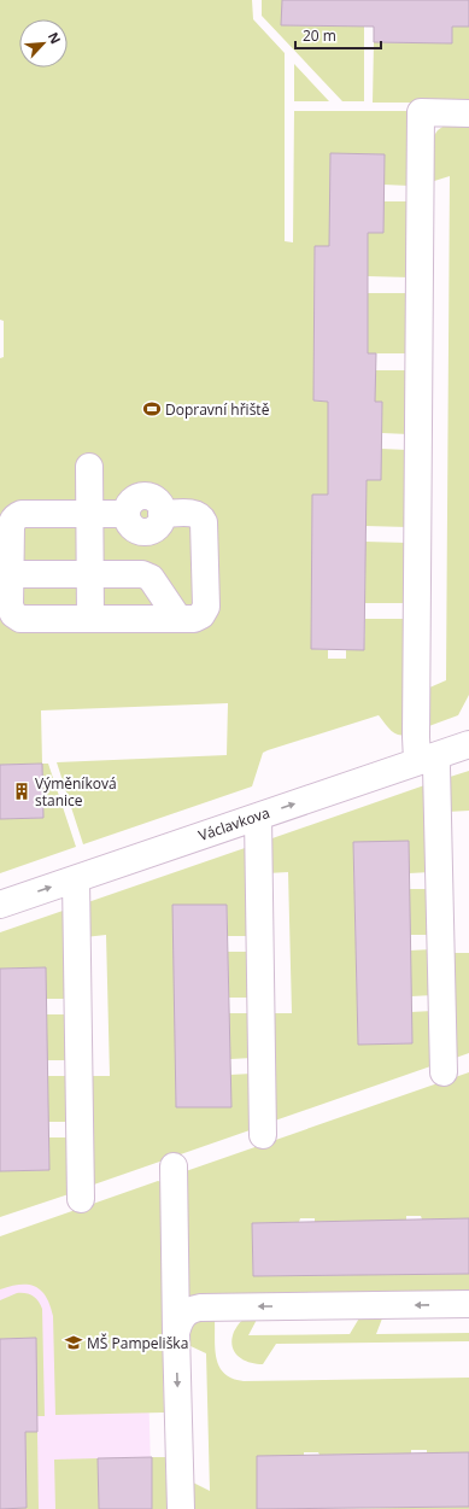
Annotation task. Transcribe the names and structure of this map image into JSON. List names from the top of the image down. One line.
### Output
{"streets":{"street":["Václavkova"]},"one_way":["Václavkova"],"places":{"sports":["Dopravní hřiště"],"building":["Výměníková stanice"],"school or university":["MŠ Pampeliška"]},"scale_bar":"20 m","north":"top right"}
